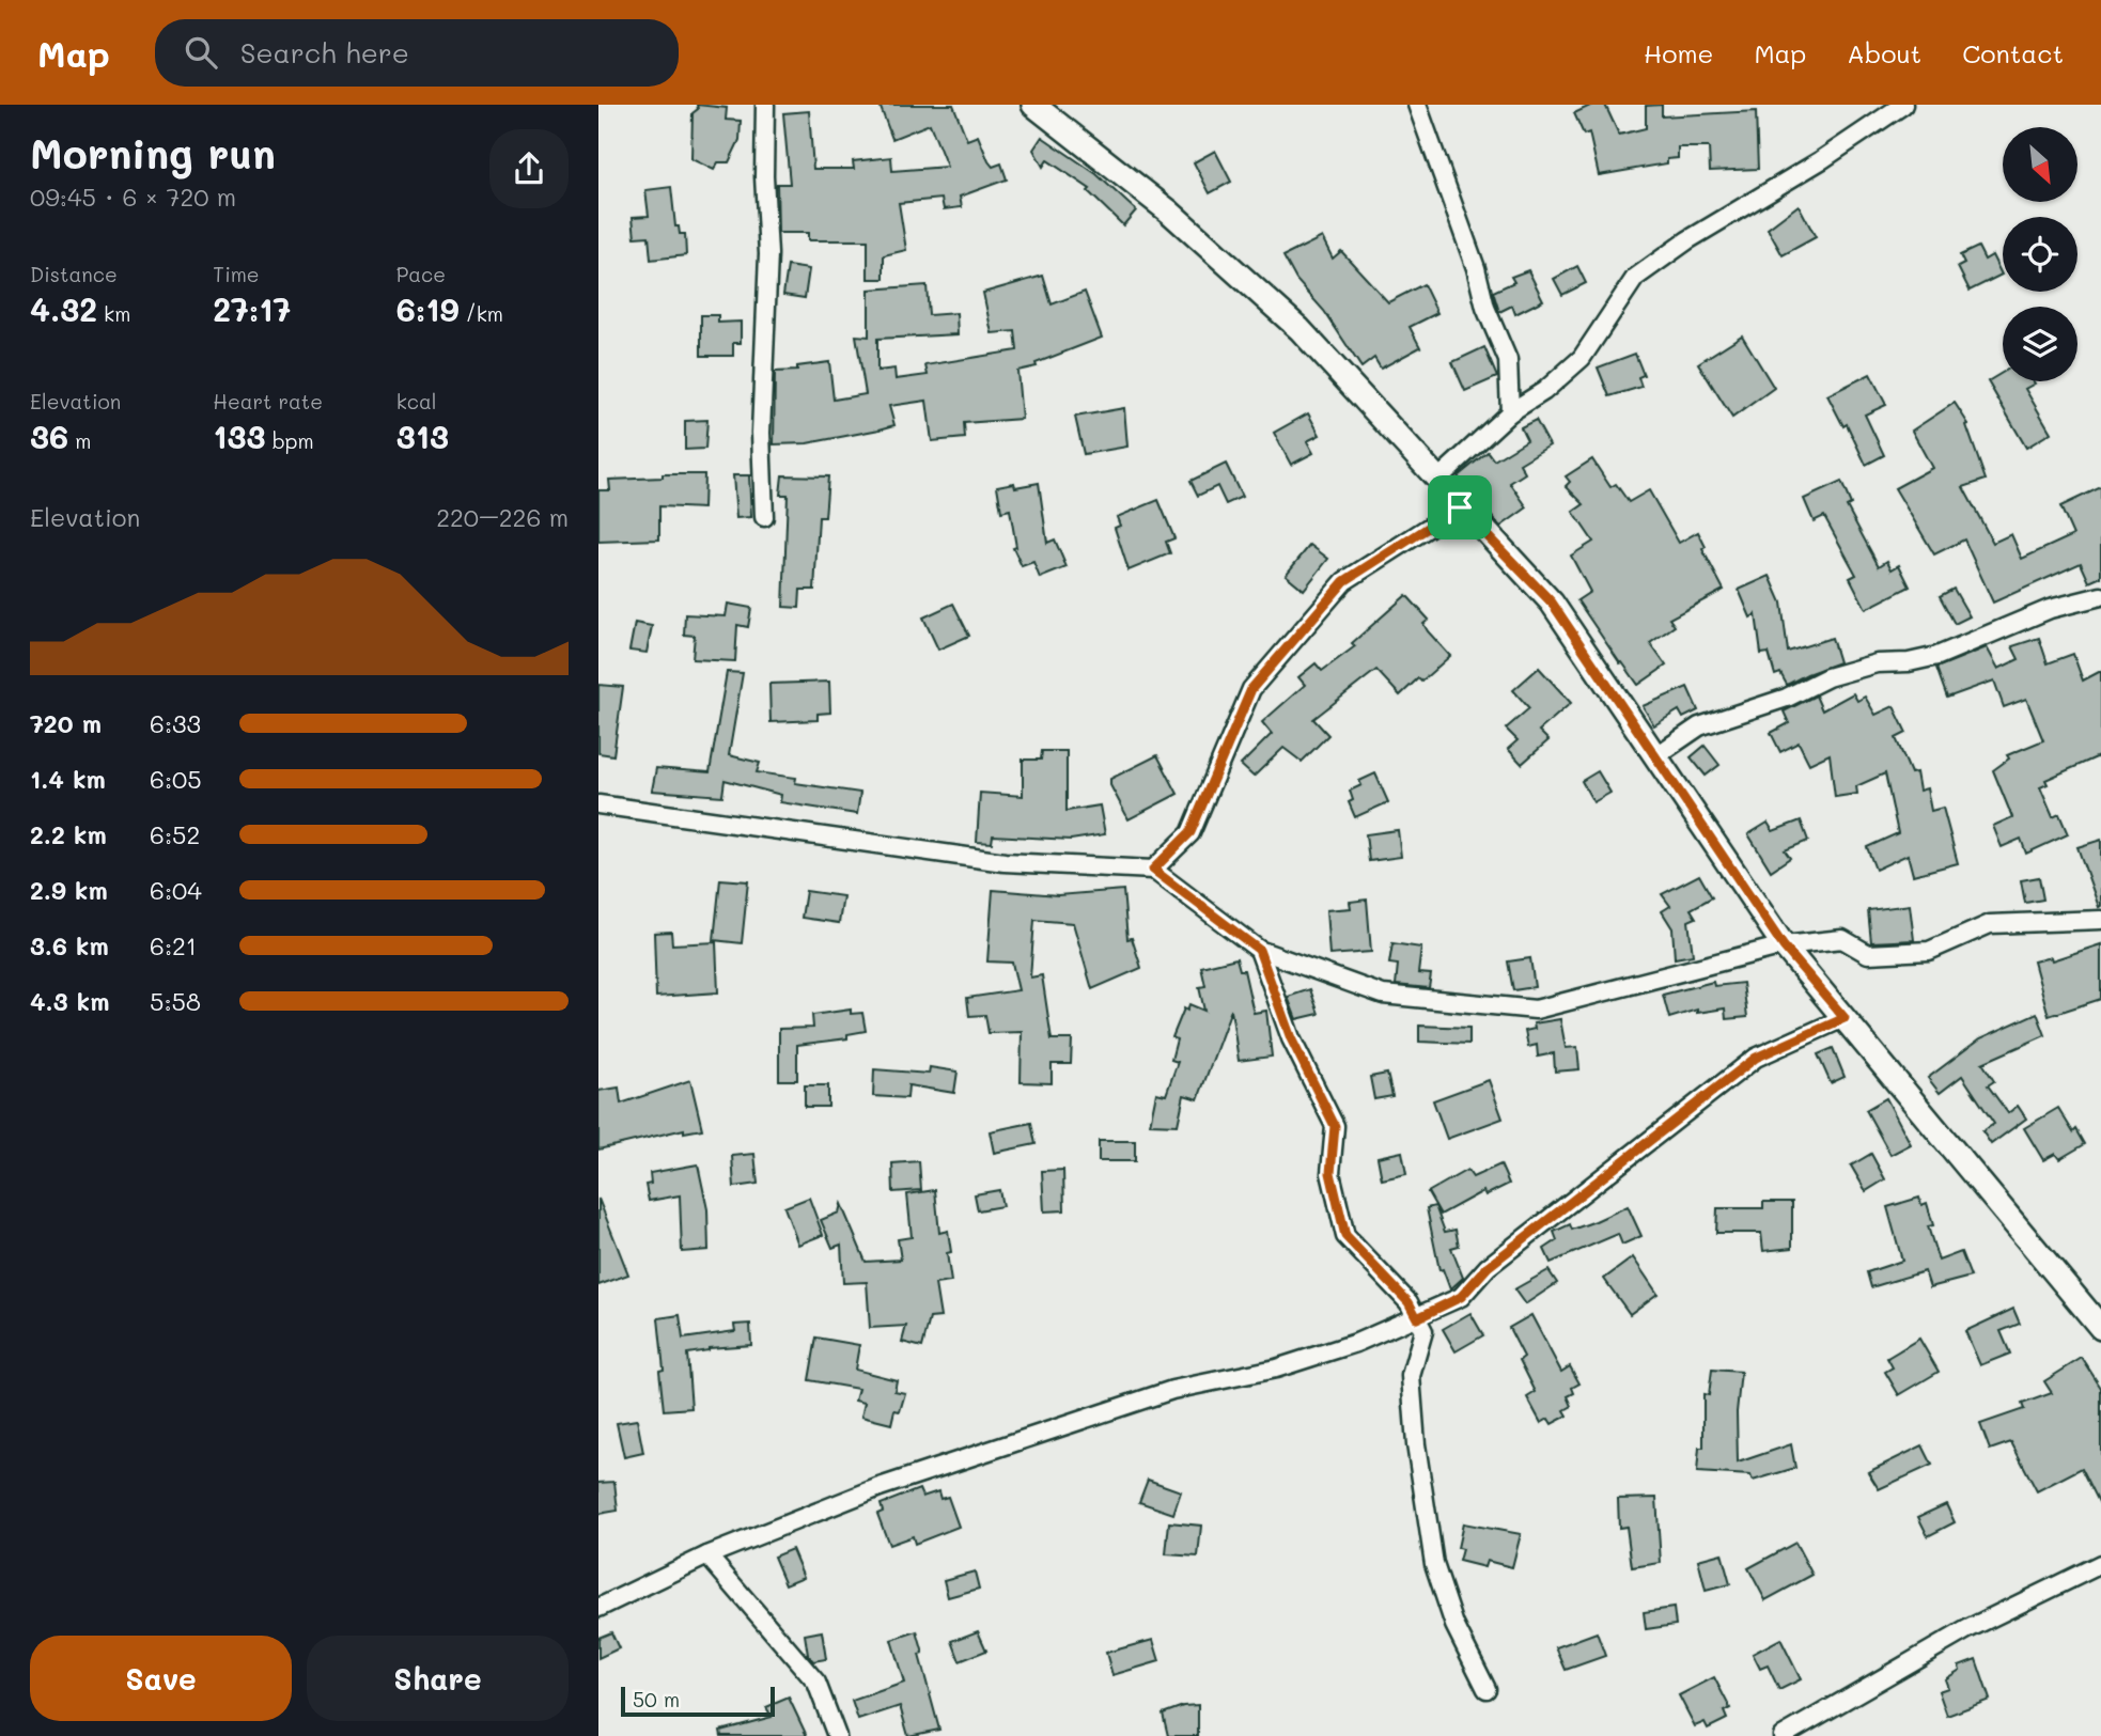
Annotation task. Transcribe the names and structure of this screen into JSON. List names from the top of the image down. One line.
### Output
{"scale_bar":"50 m","north":"bottom right","page":{"header":"Map","search":"Search here","nav":["Home","Map","About","Contact"],"heading":["Morning run","09:45 · 6 × 720 m"],"stats":[["Distance","4.32 km"],["Time","27:17"],["Pace","6:19 /km"],["Elevation","36 m"],["Heart rate","133 bpm"],["kcal","313"]],"chart":["Elevation","220–226 m"],"list":[{"name":"720 m","note":"6:33"},{"name":"1.4 km","note":"6:05"},{"name":"2.2 km","note":"6:52"},{"name":"2.9 km","note":"6:04"},{"name":"3.6 km","note":"6:21"},{"name":"4.3 km","note":"5:58"}],"buttons":["Save","Share"],"scale":"50 m"}}
